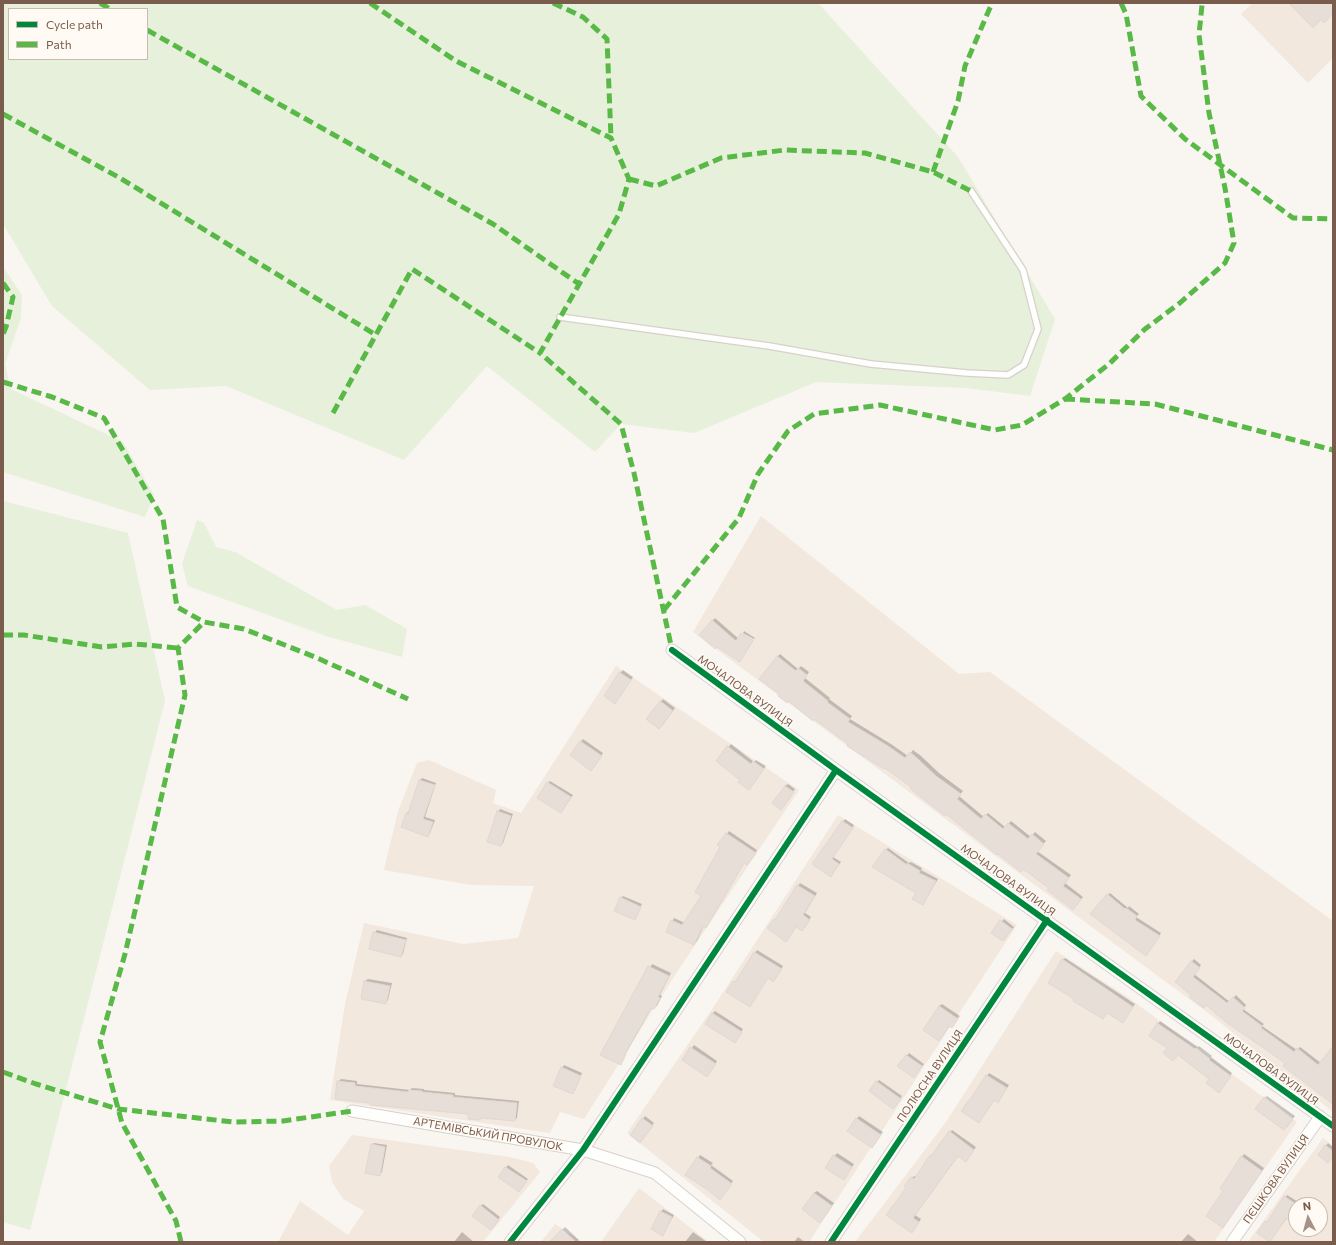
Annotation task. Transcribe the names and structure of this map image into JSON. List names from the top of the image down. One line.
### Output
{"streets":{"street":["МОЧАЛОВА ВУЛИЦЯ","ПОЛЮСНА ВУЛИЦЯ","АРТЕМІВСЬКИЙ ПРОВУЛОК","ПЄШКОВА ВУЛИЦЯ"]},"crossings":[["МОЧАЛОВА ВУЛИЦЯ","ПОЛЮСНА ВУЛИЦЯ"],["МОЧАЛОВА ВУЛИЦЯ","ПЄШКОВА ВУЛИЦЯ"]],"legend":["Cycle path","Path"],"north":"top"}
